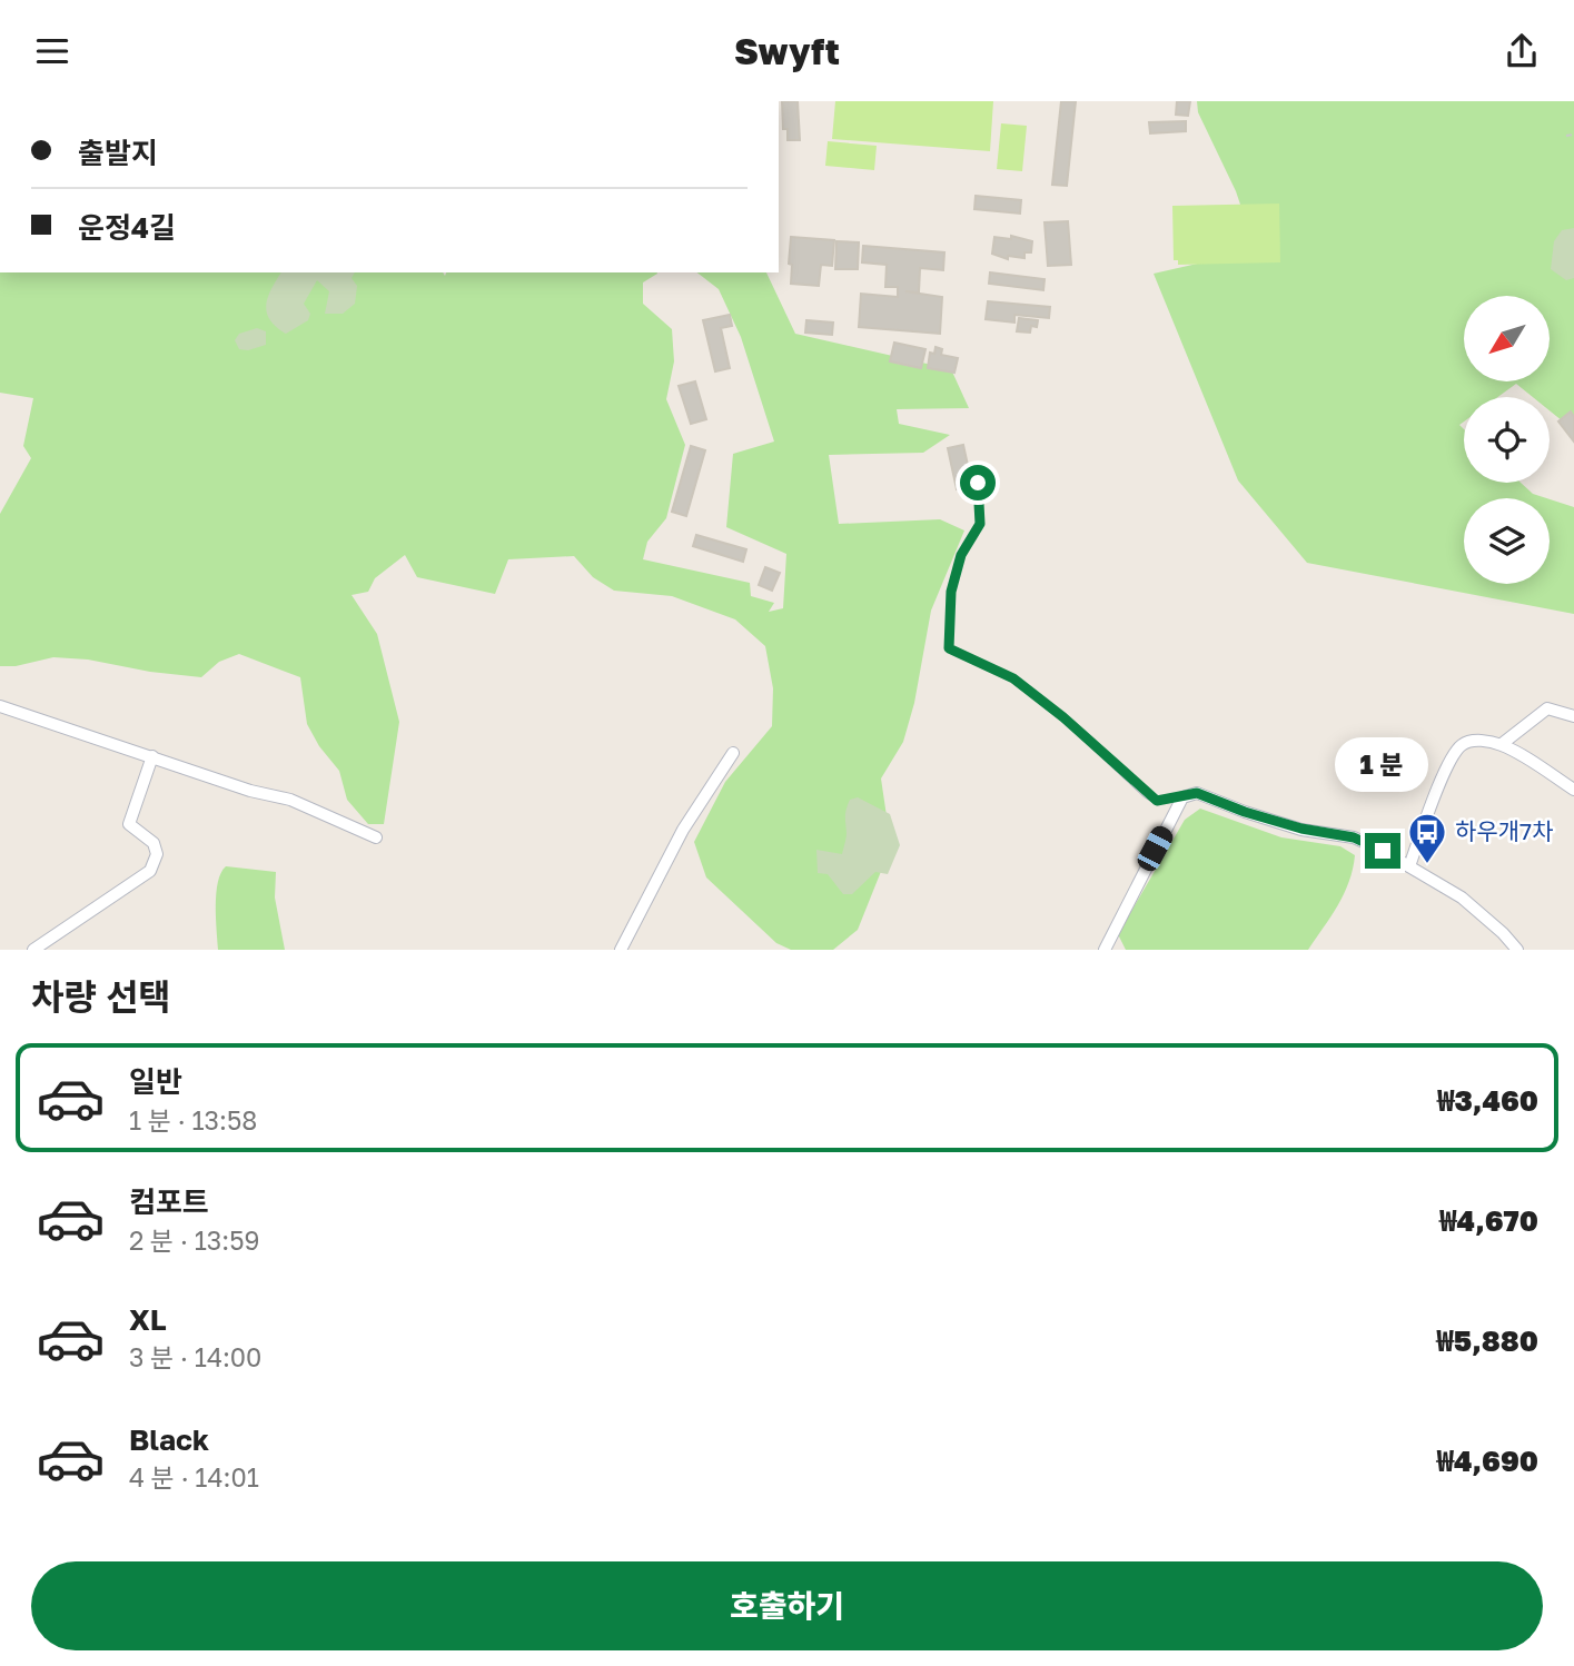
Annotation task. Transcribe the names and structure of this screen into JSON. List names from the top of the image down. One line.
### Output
{"places":{"bus stop":["하우개7차"]},"north":"bottom left","page":{"header":"Swyft","banner":["출발지","운정4길"],"bubble":"1 분","heading":"차량 선택","list":[{"name":"일반","note":"1 분 · 13:58","value":"₩3,460"},{"name":"컴포트","note":"2 분 · 13:59","value":"₩4,670"},{"name":"XL","note":"3 분 · 14:00","value":"₩5,880"},{"name":"Black","note":"4 분 · 14:01","value":"₩4,690"}],"buttons":"호출하기"}}
